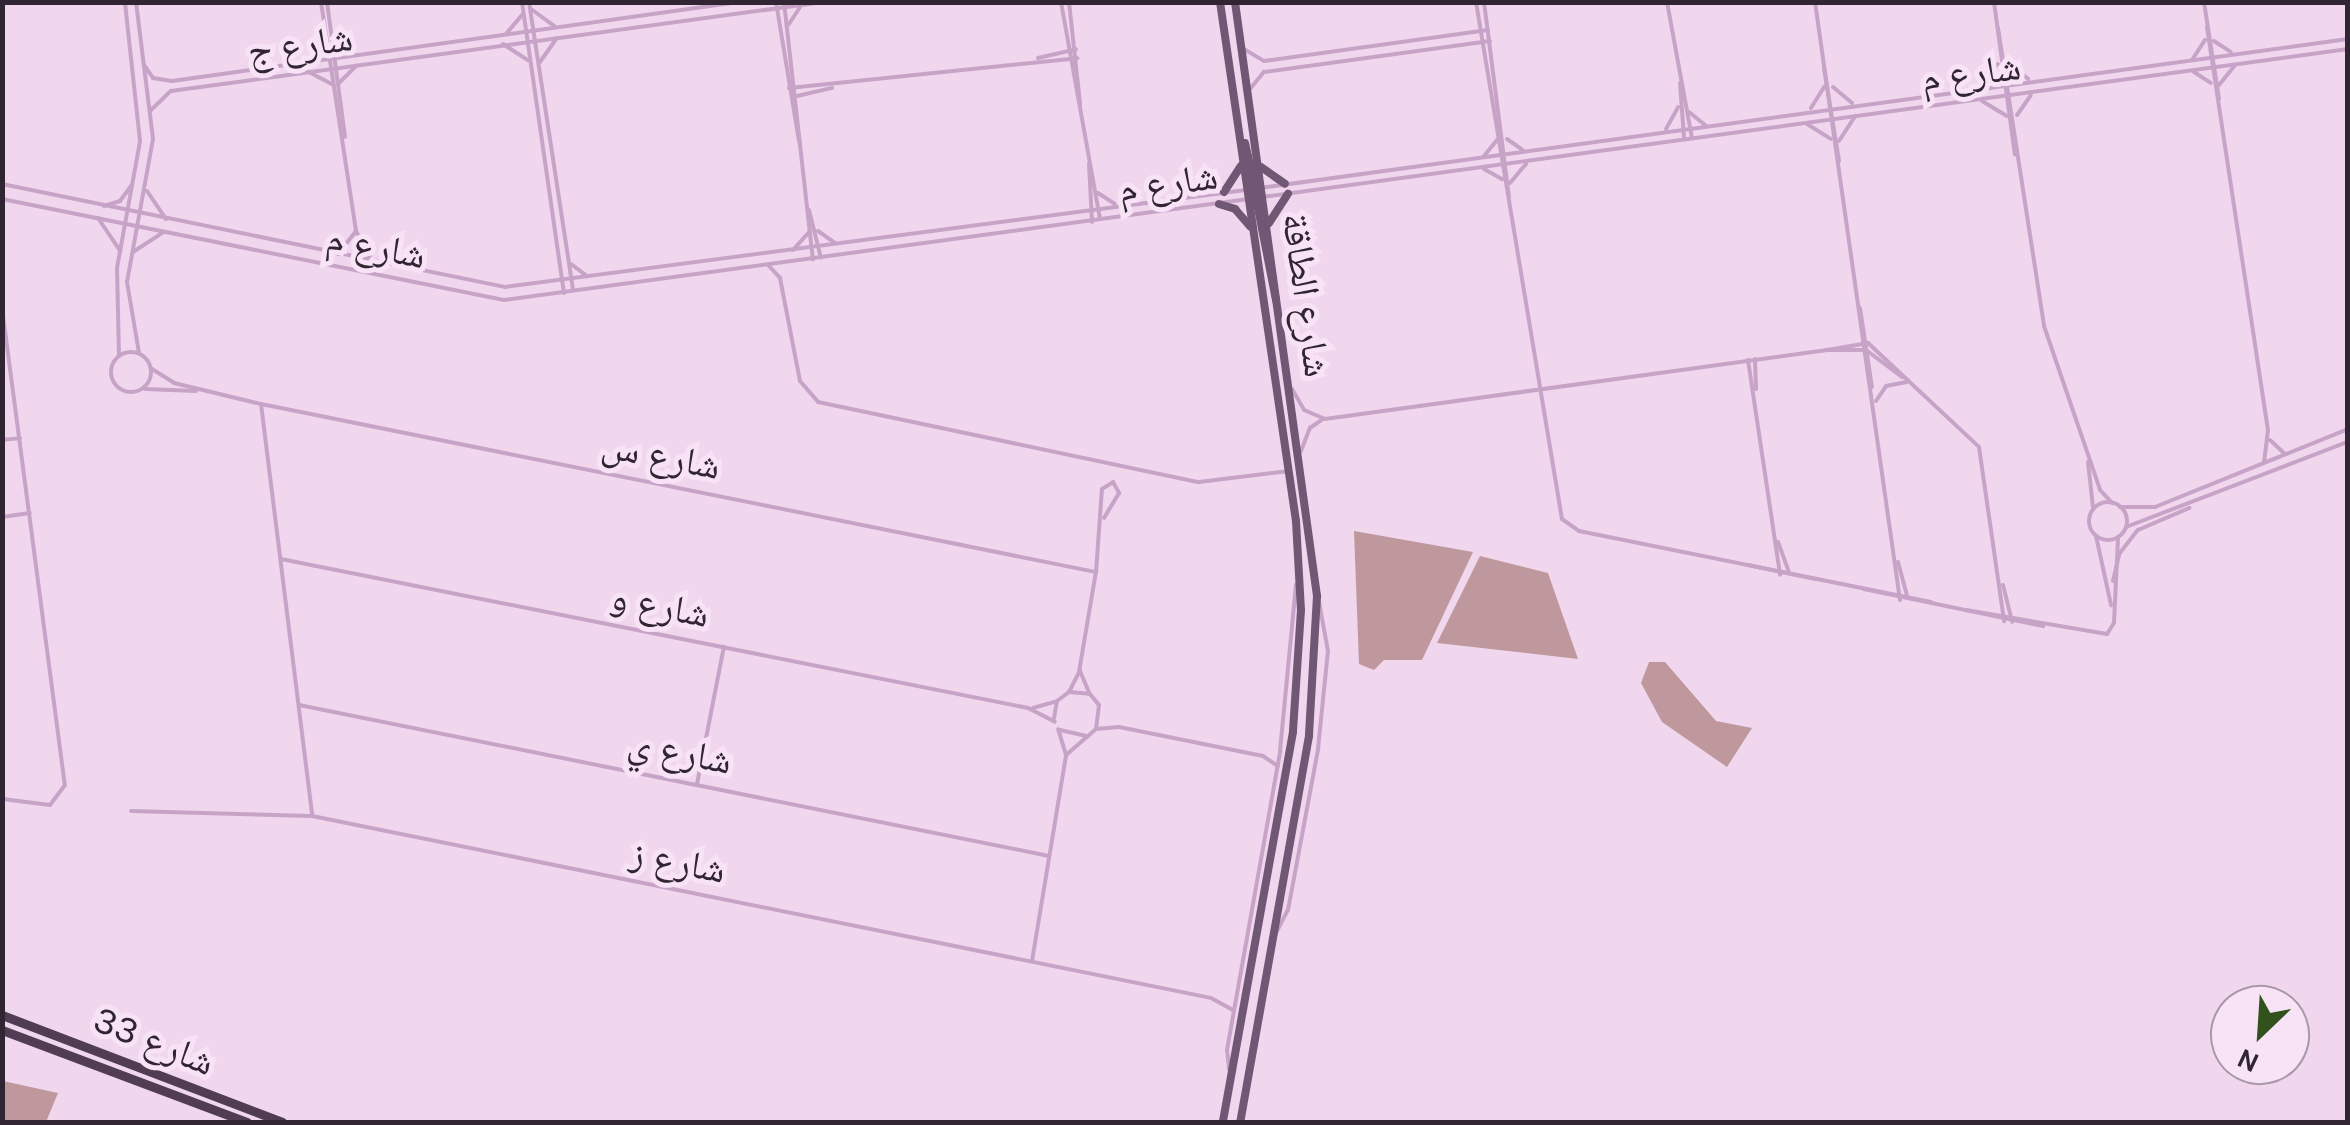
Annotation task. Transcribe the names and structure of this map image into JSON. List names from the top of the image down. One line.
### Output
{"streets":{"highway":["شارع 33"],"main road":["شارع الطاقة"],"street":["شارع ج","شارع م","شارع س","شارع و","شارع ي","شارع ز"]},"crossings":[["شارع ج","شارع م"],["شارع م","شارع الطاقة"],["شارع الطاقة","شارع ز"]],"north":"bottom left"}
